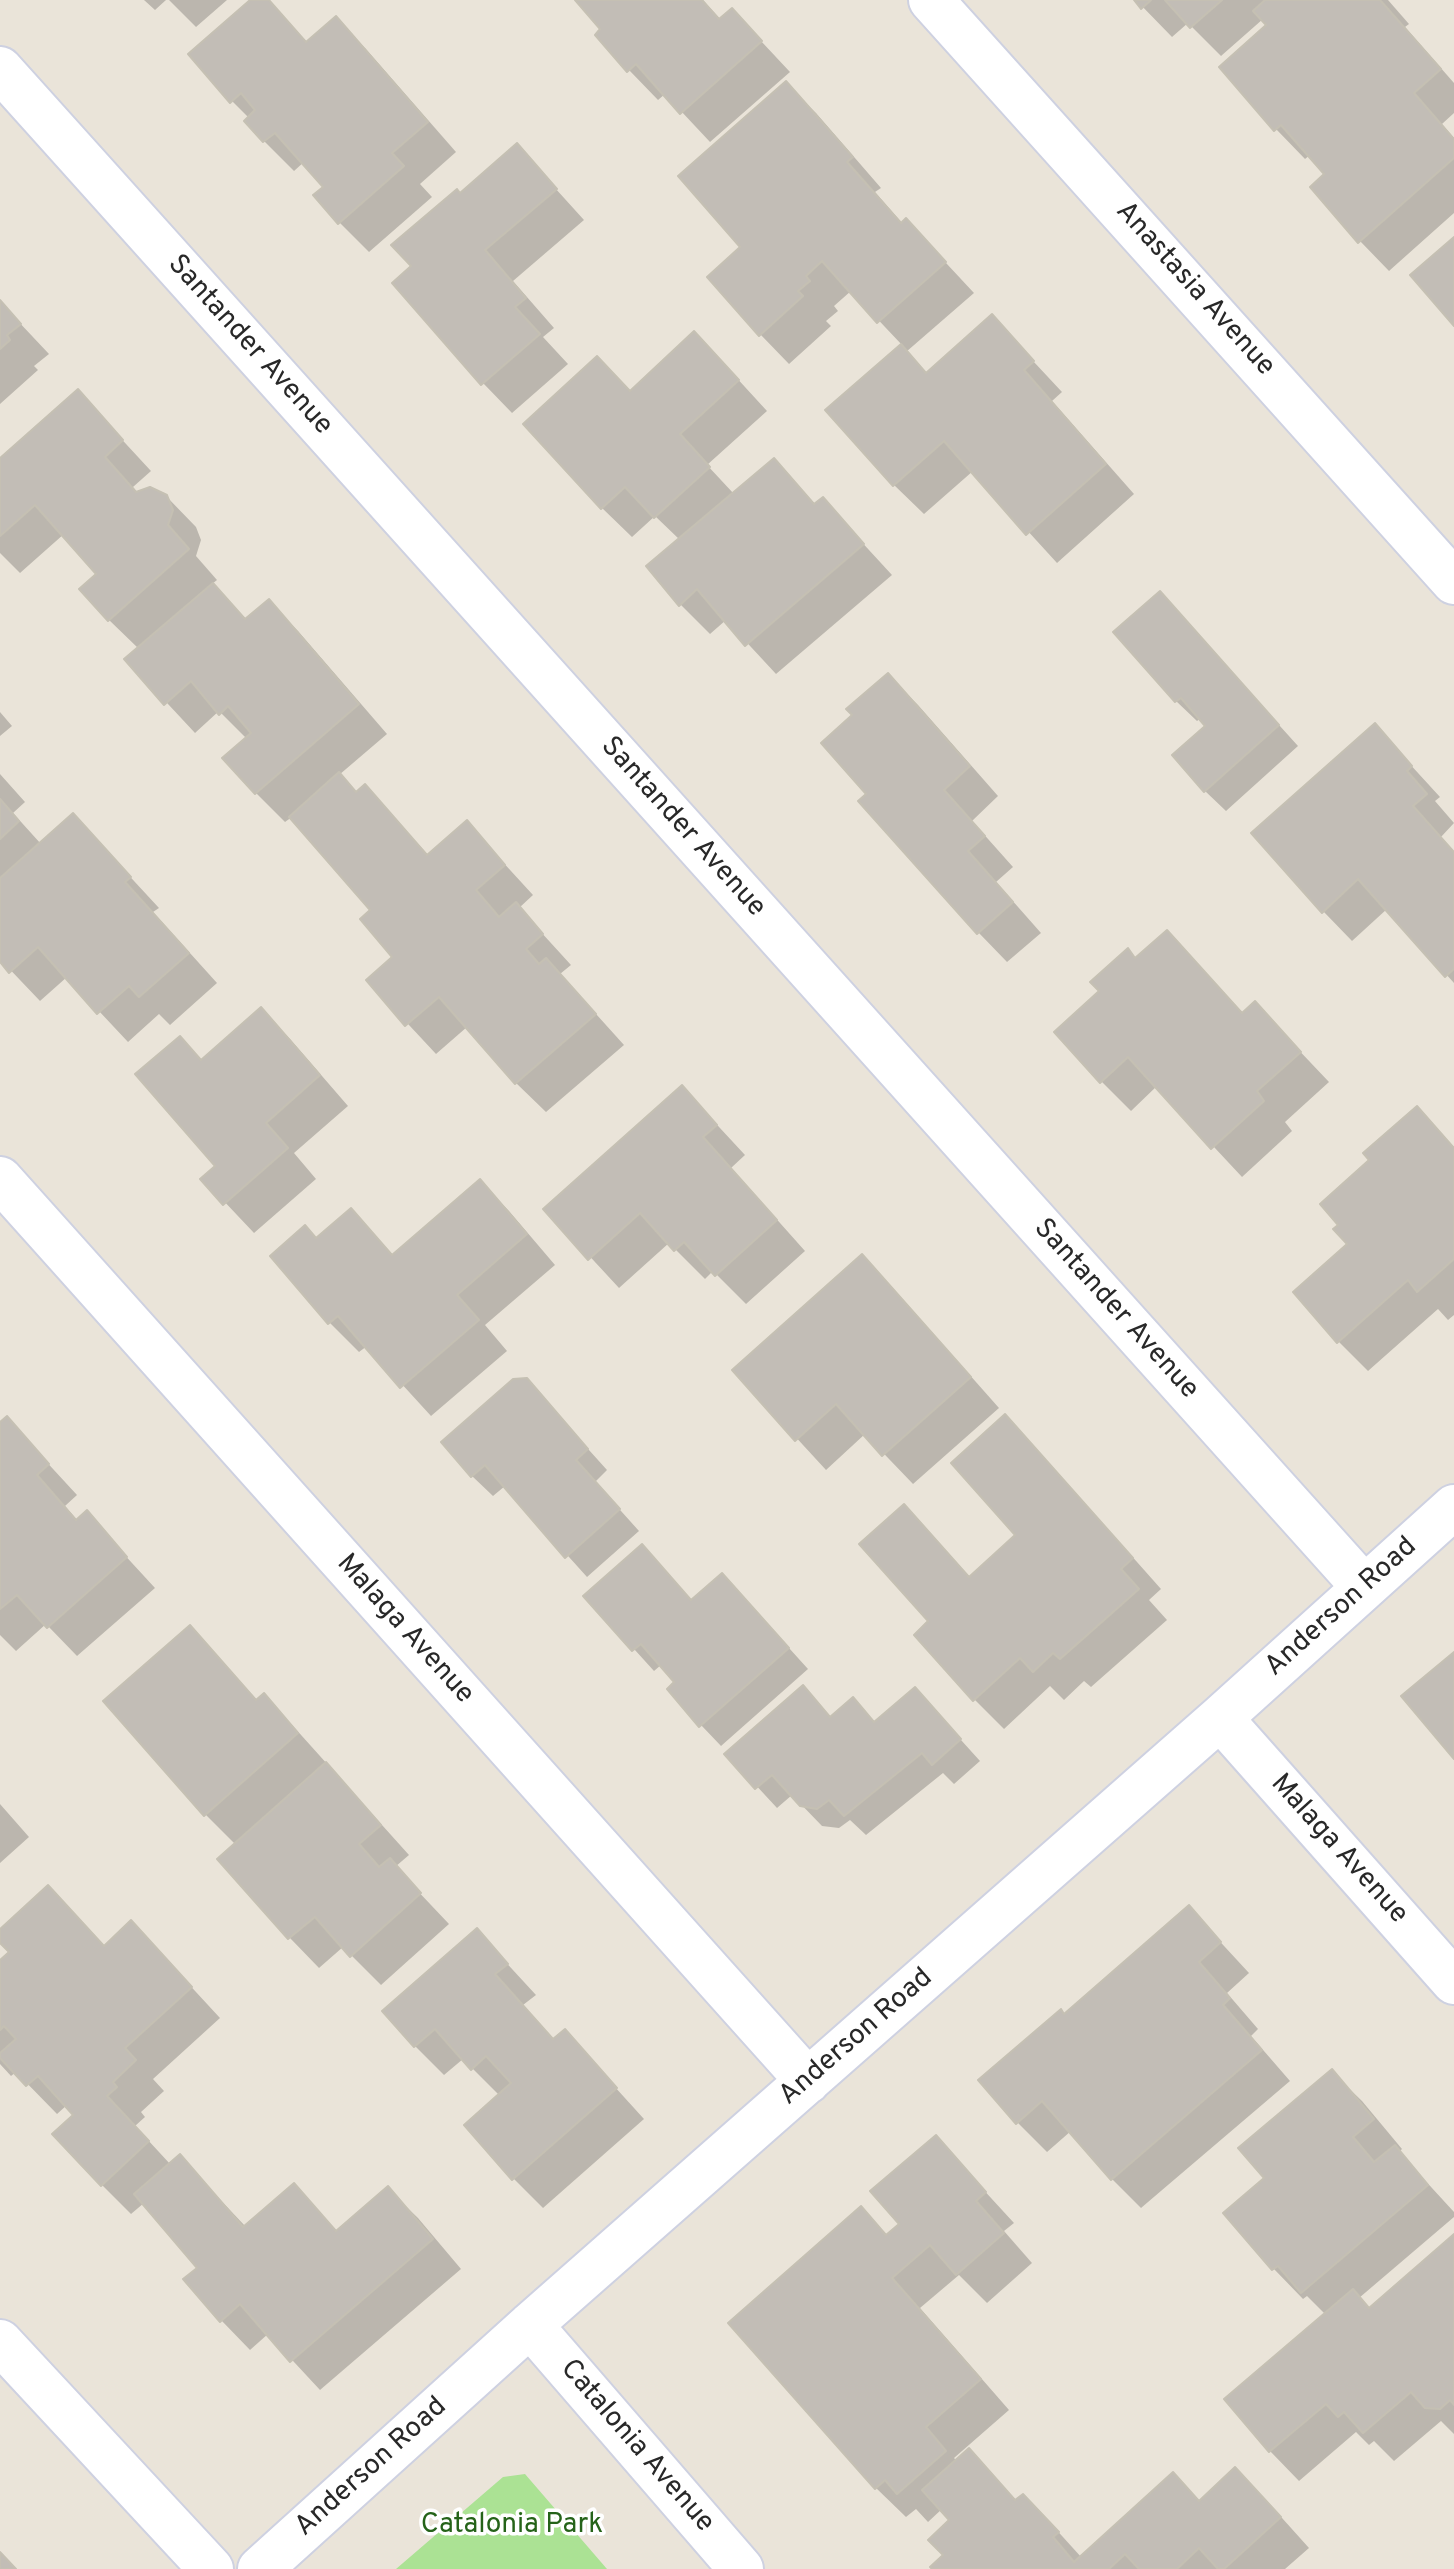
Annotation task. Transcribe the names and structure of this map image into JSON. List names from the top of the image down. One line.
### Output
{"streets":{"street":["Anastasia Avenue","Santander Avenue","Anderson Road","Malaga Avenue","Catalonia Avenue"]},"crossings":[["Santander Avenue","Anderson Road"],["Anderson Road","Malaga Avenue"],["Anderson Road","Catalonia Avenue"]],"parks":["Catalonia Park"]}
